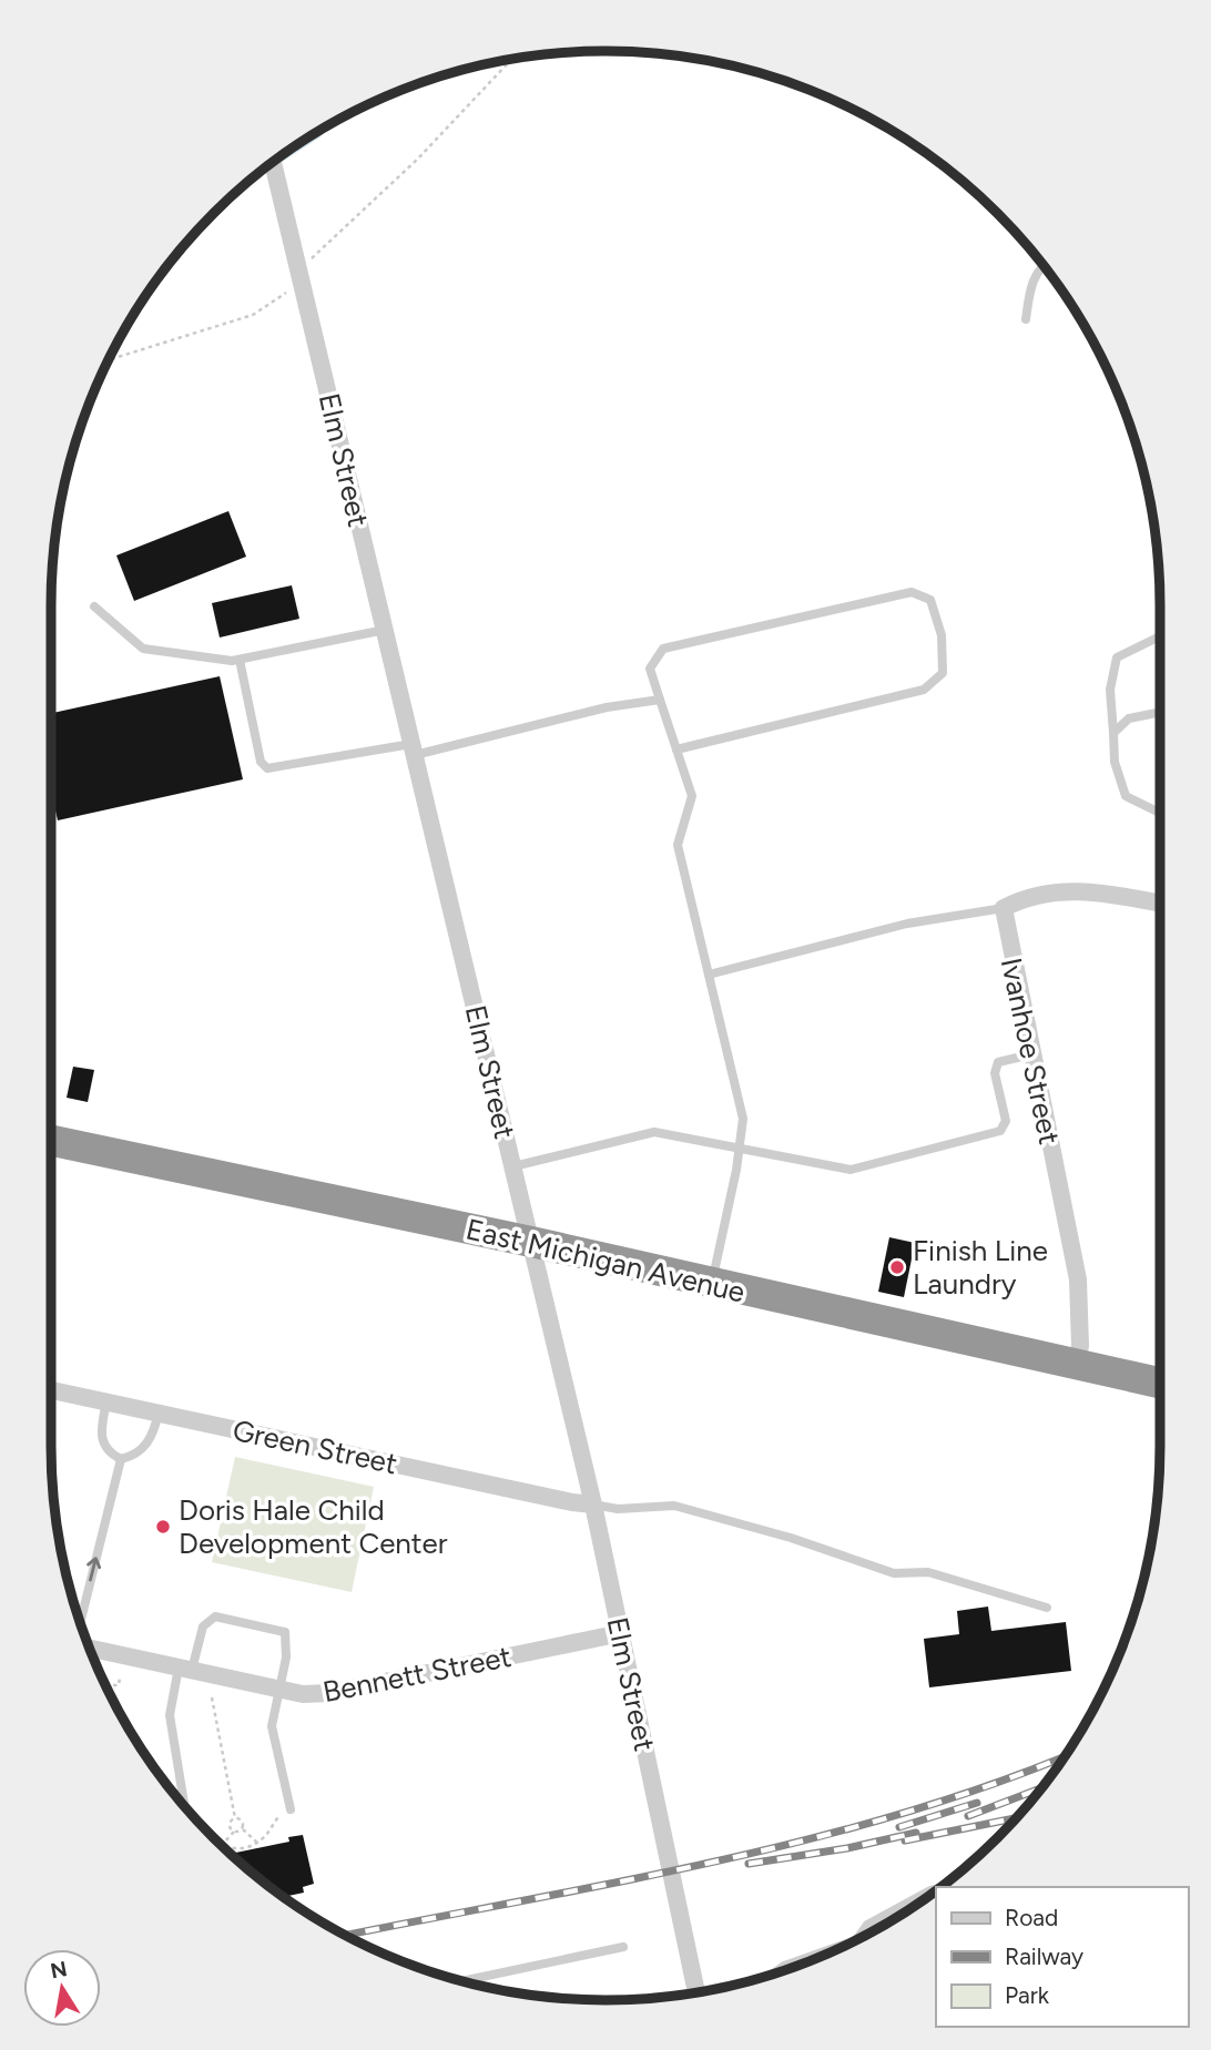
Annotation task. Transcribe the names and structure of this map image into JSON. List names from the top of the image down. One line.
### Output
{"streets":{"highway":["East Michigan Avenue"],"street":["Elm Street","Ivanhoe Street","Green Street","Bennett Street"]},"crossings":[["Elm Street","East Michigan Avenue"],["Elm Street","Green Street"],["Elm Street","Bennett Street"],["Ivanhoe Street","East Michigan Avenue"]],"places":["Finish Line Laundry","Doris Hale Child Development Center"],"legend":["Road","Railway","Park"],"north":"top"}
